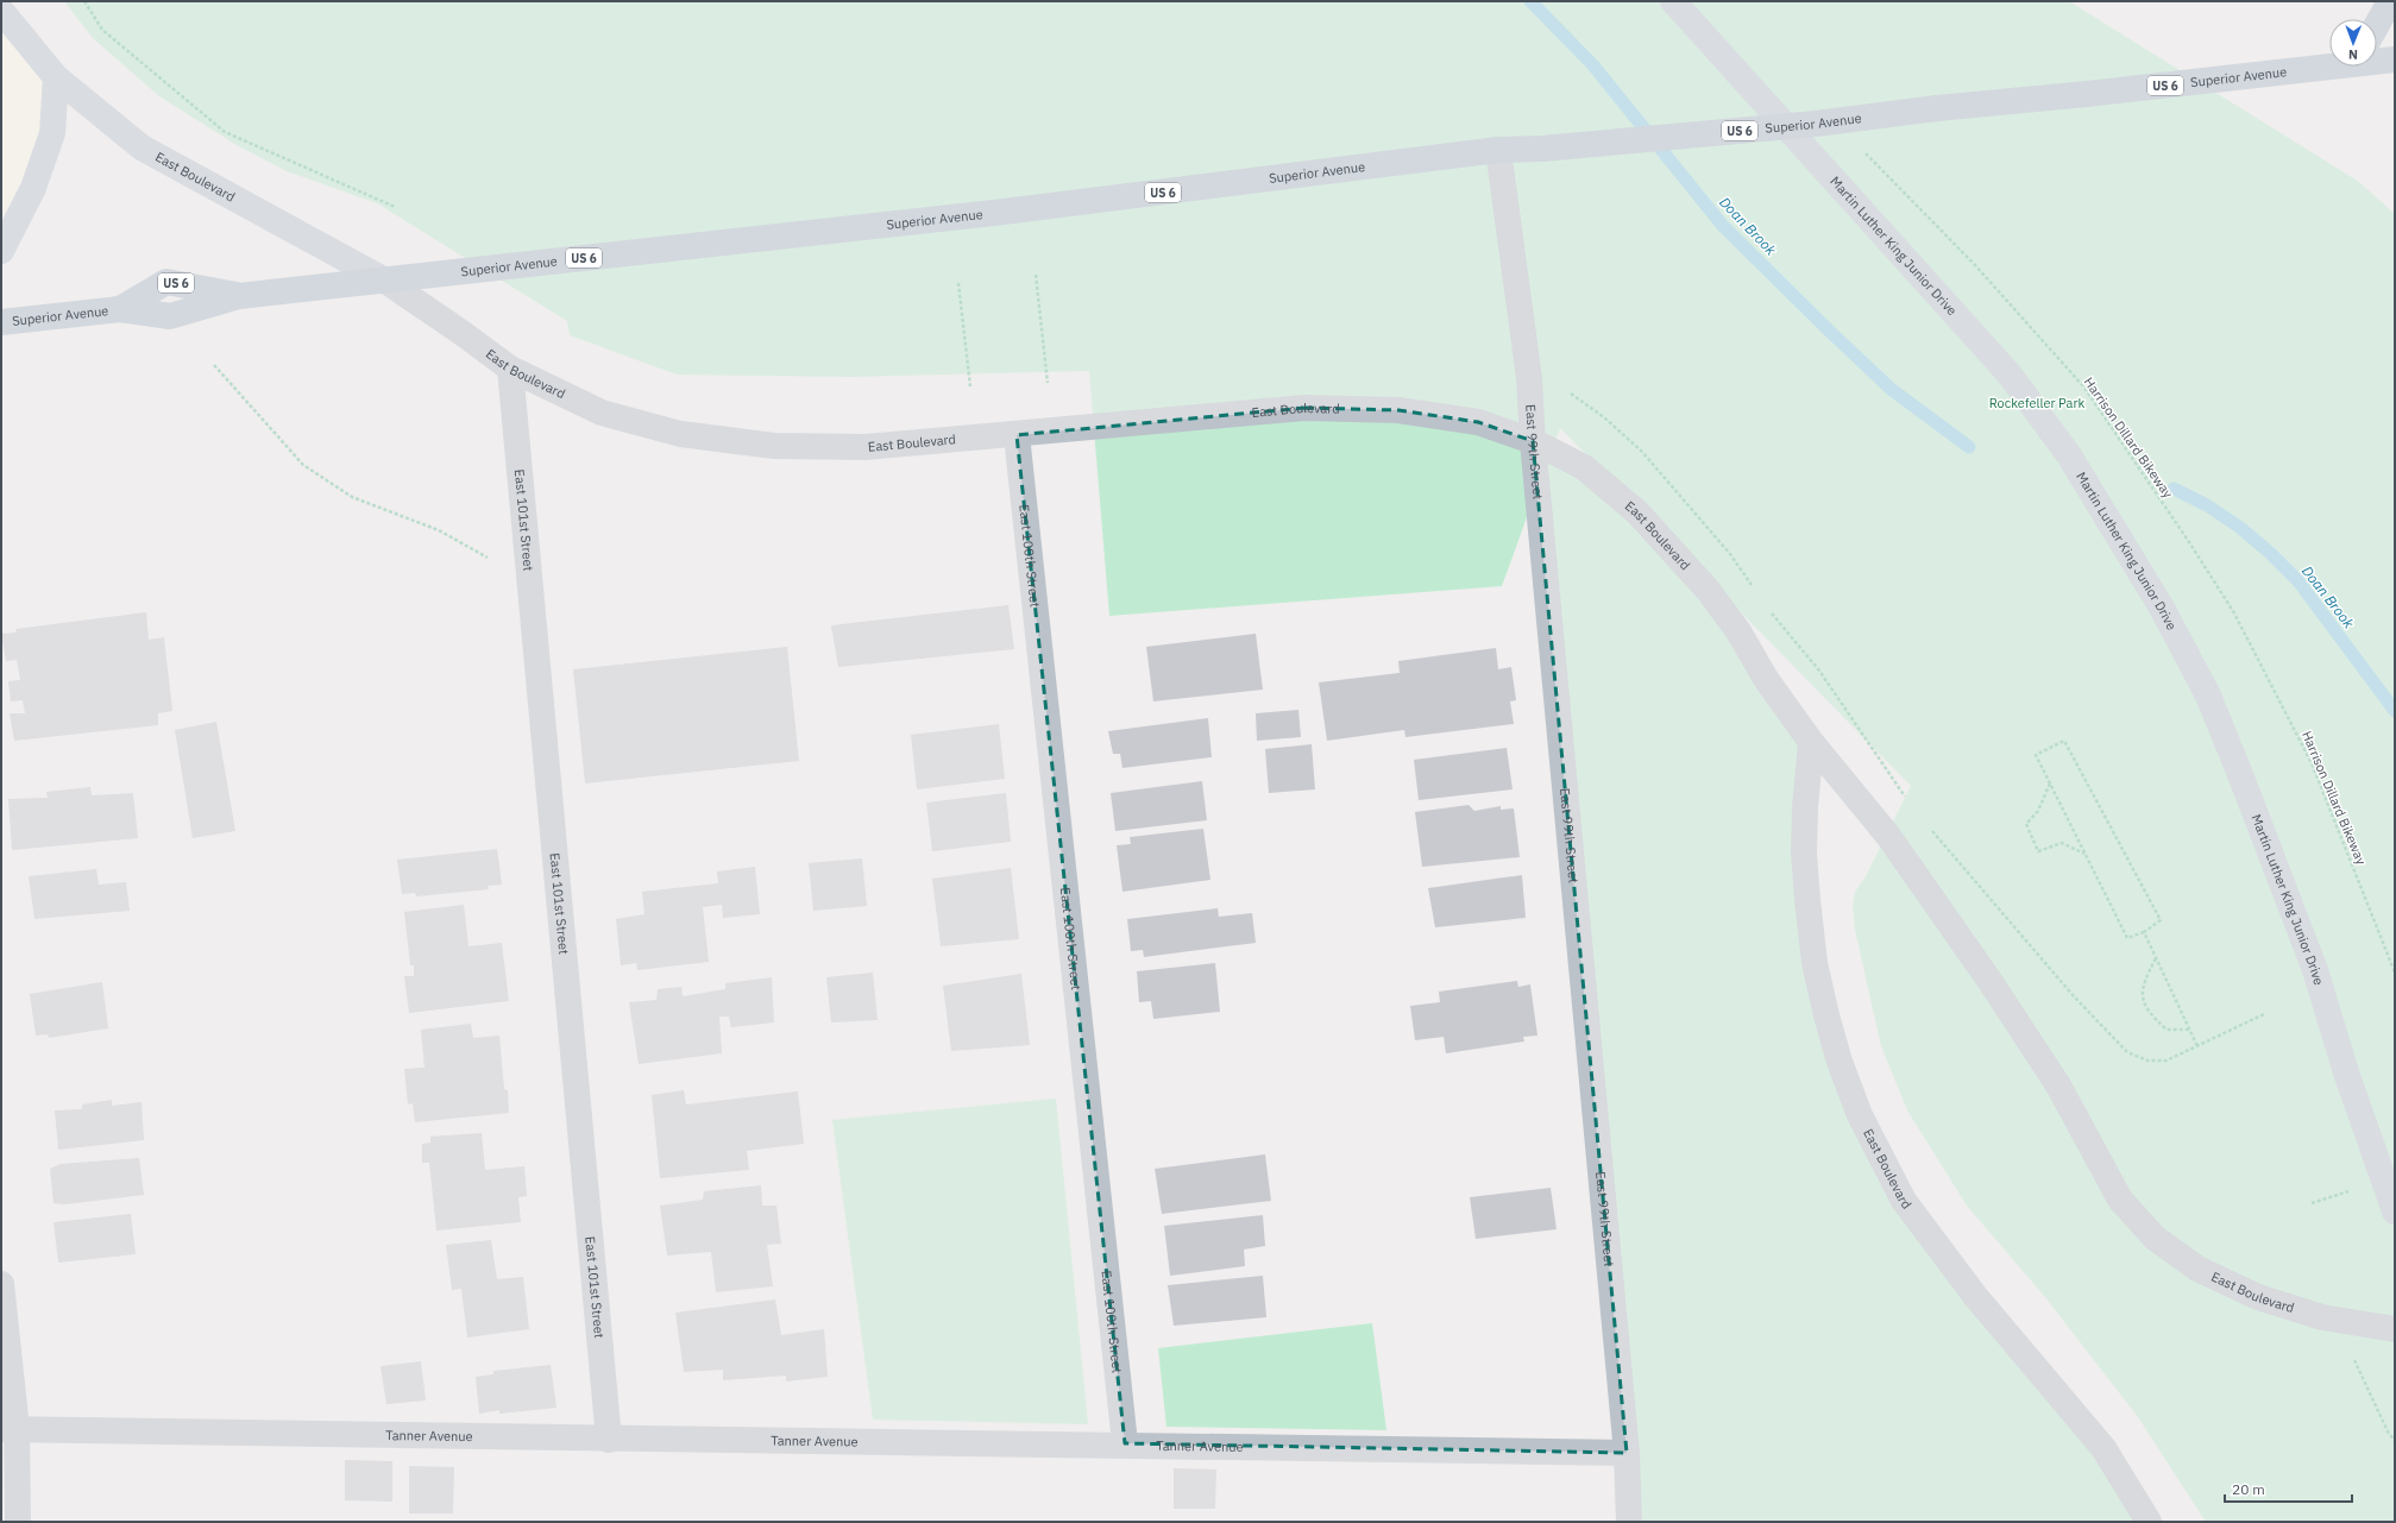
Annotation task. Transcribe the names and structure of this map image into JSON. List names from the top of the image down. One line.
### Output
{"streets":{"main road":["Superior Avenue","US 6","East Boulevard","Martin Luther King Junior Drive"],"street":["East 99th Street","East 101st Street","East 100th Street","Tanner Avenue"],"path":["Harrison Dillard Bikeway"]},"crossings":[["Superior Avenue","East Boulevard"],["Superior Avenue","East 99th Street"],["East Boulevard","East 99th Street"],["East Boulevard","East 101st Street"],["East Boulevard","East 100th Street"],["East 99th Street","Tanner Avenue"],["East 101st Street","Tanner Avenue"],["East 100th Street","Tanner Avenue"]],"water":["Doan Brook"],"parks":["Rockefeller Park"],"scale_bar":"20 m","north":"bottom"}
